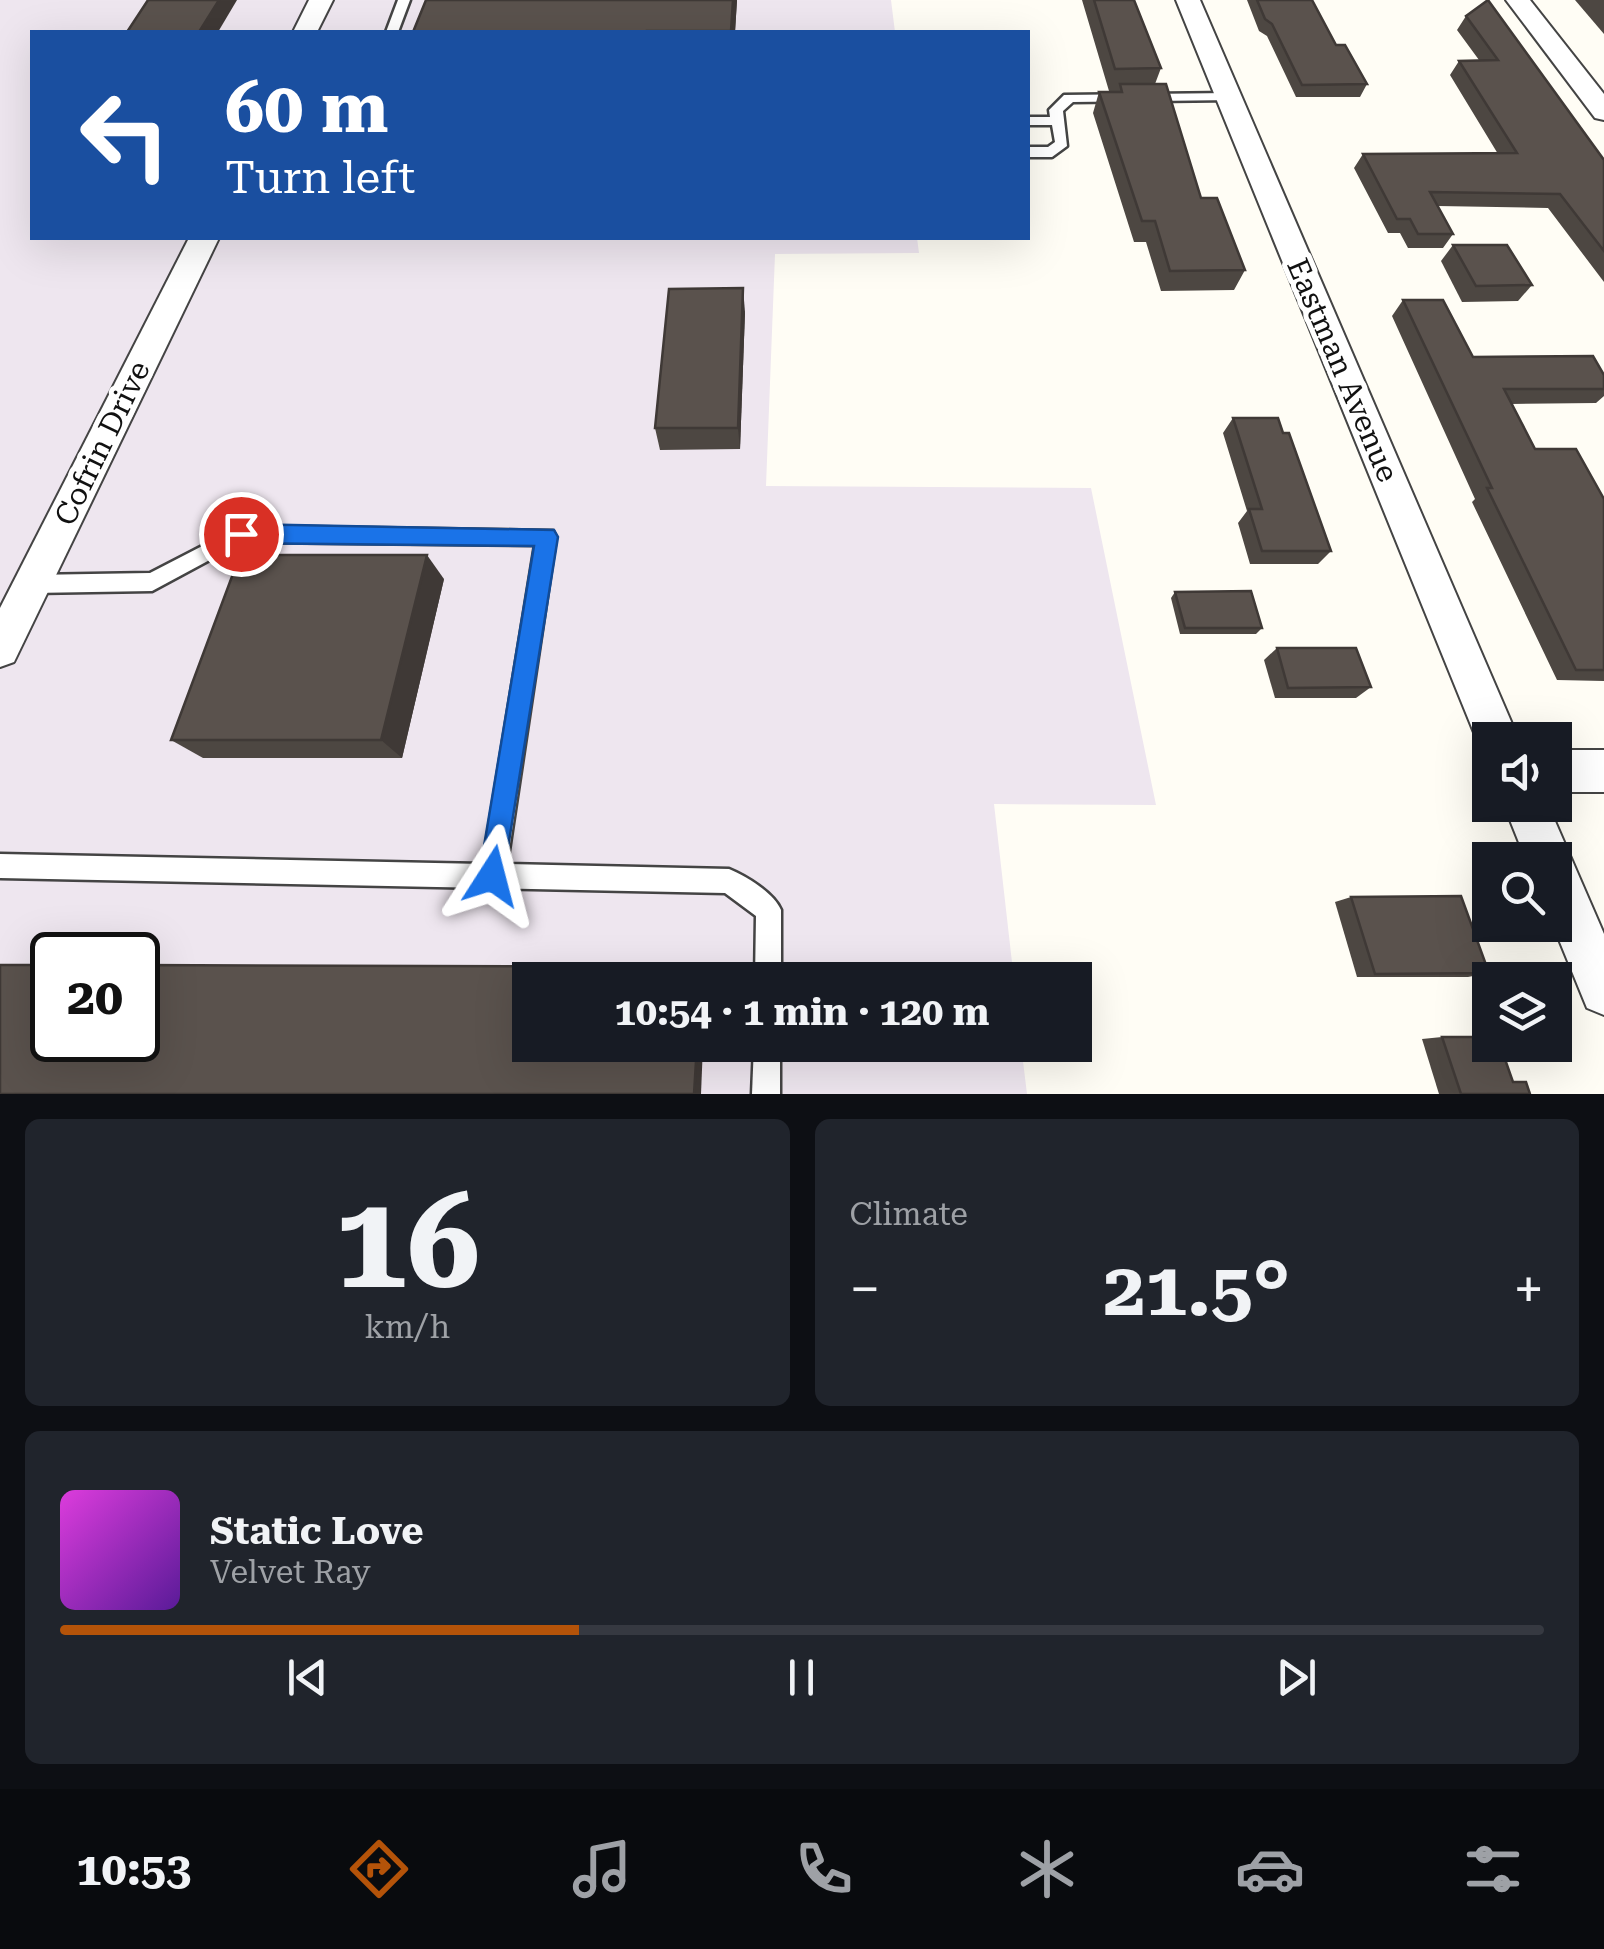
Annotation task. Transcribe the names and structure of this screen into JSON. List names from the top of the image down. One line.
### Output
{"streets":{"street":["Eastman Avenue","Cofrin Drive"]},"page":{"turn":["60 m","Turn left"],"limit":"20","trip":"10:54 · 1 min · 120 m","tile":[["16","km/h"],"Climate"],"heat":["−","21.5°","+"],"song":["Static Love","Velvet Ray"],"tabs":"10:53"}}
